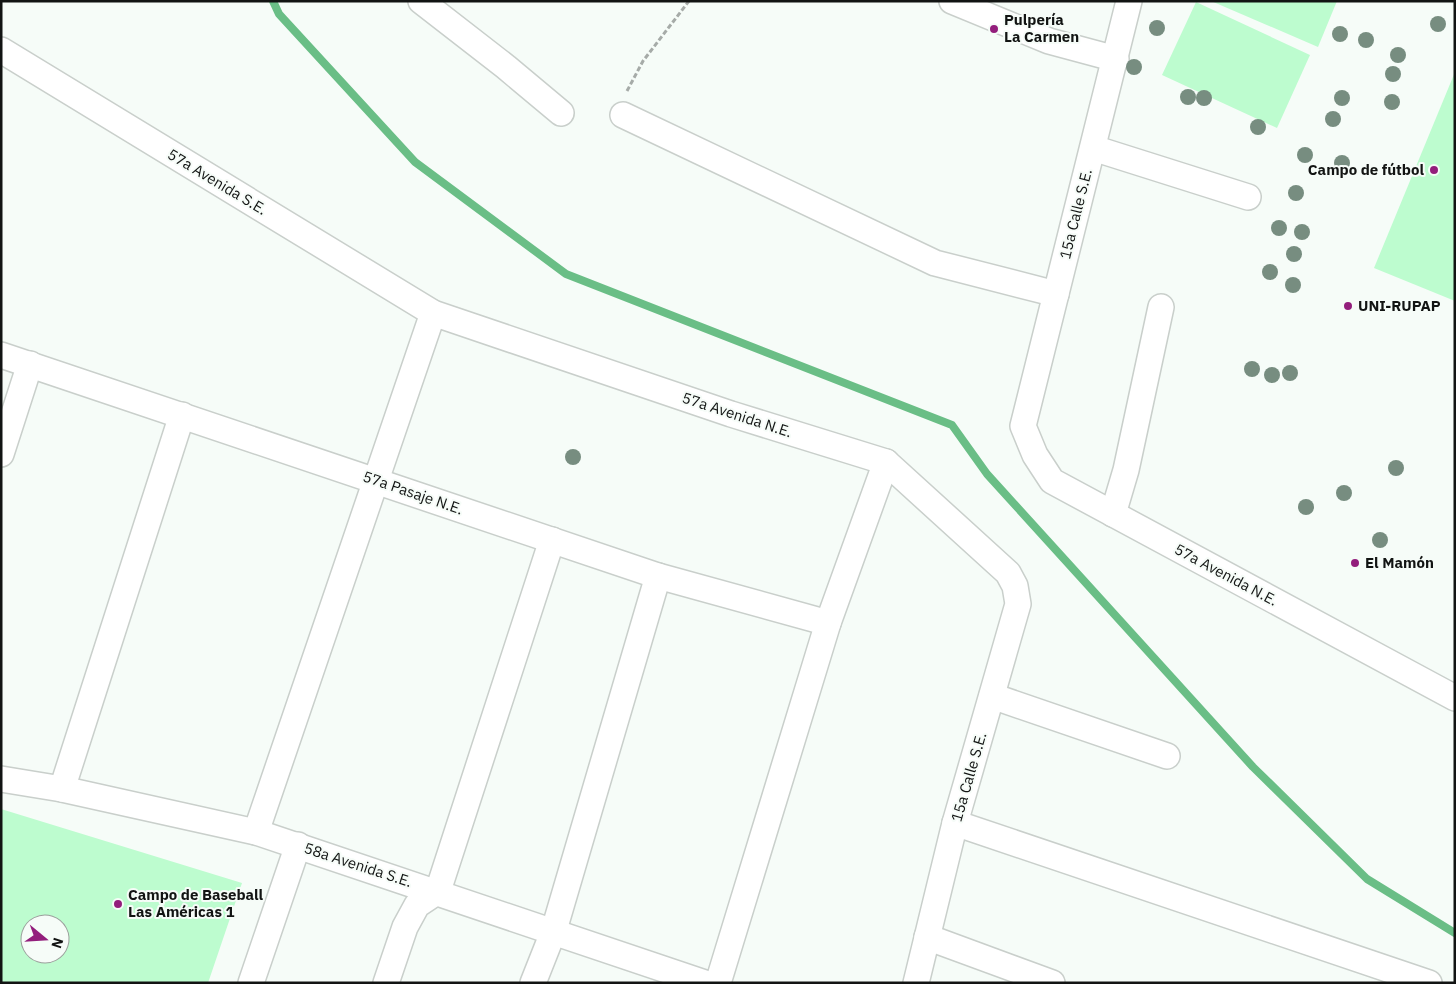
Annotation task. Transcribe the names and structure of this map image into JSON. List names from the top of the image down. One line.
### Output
{"streets":{"street":["57a Avenida S.E.","15a Calle S.E.","57a Avenida N.E.","57a Pasaje N.E.","58a Avenida S.E."]},"crossings":[["57a Avenida S.E.","57a Avenida N.E."],["15a Calle S.E.","57a Avenida N.E."]],"places":["Pulpería La Carmen","Campo de fútbol","UNI-RUPAP","El Mamón","Campo de Baseball Las Américas 1"],"north":"right"}
